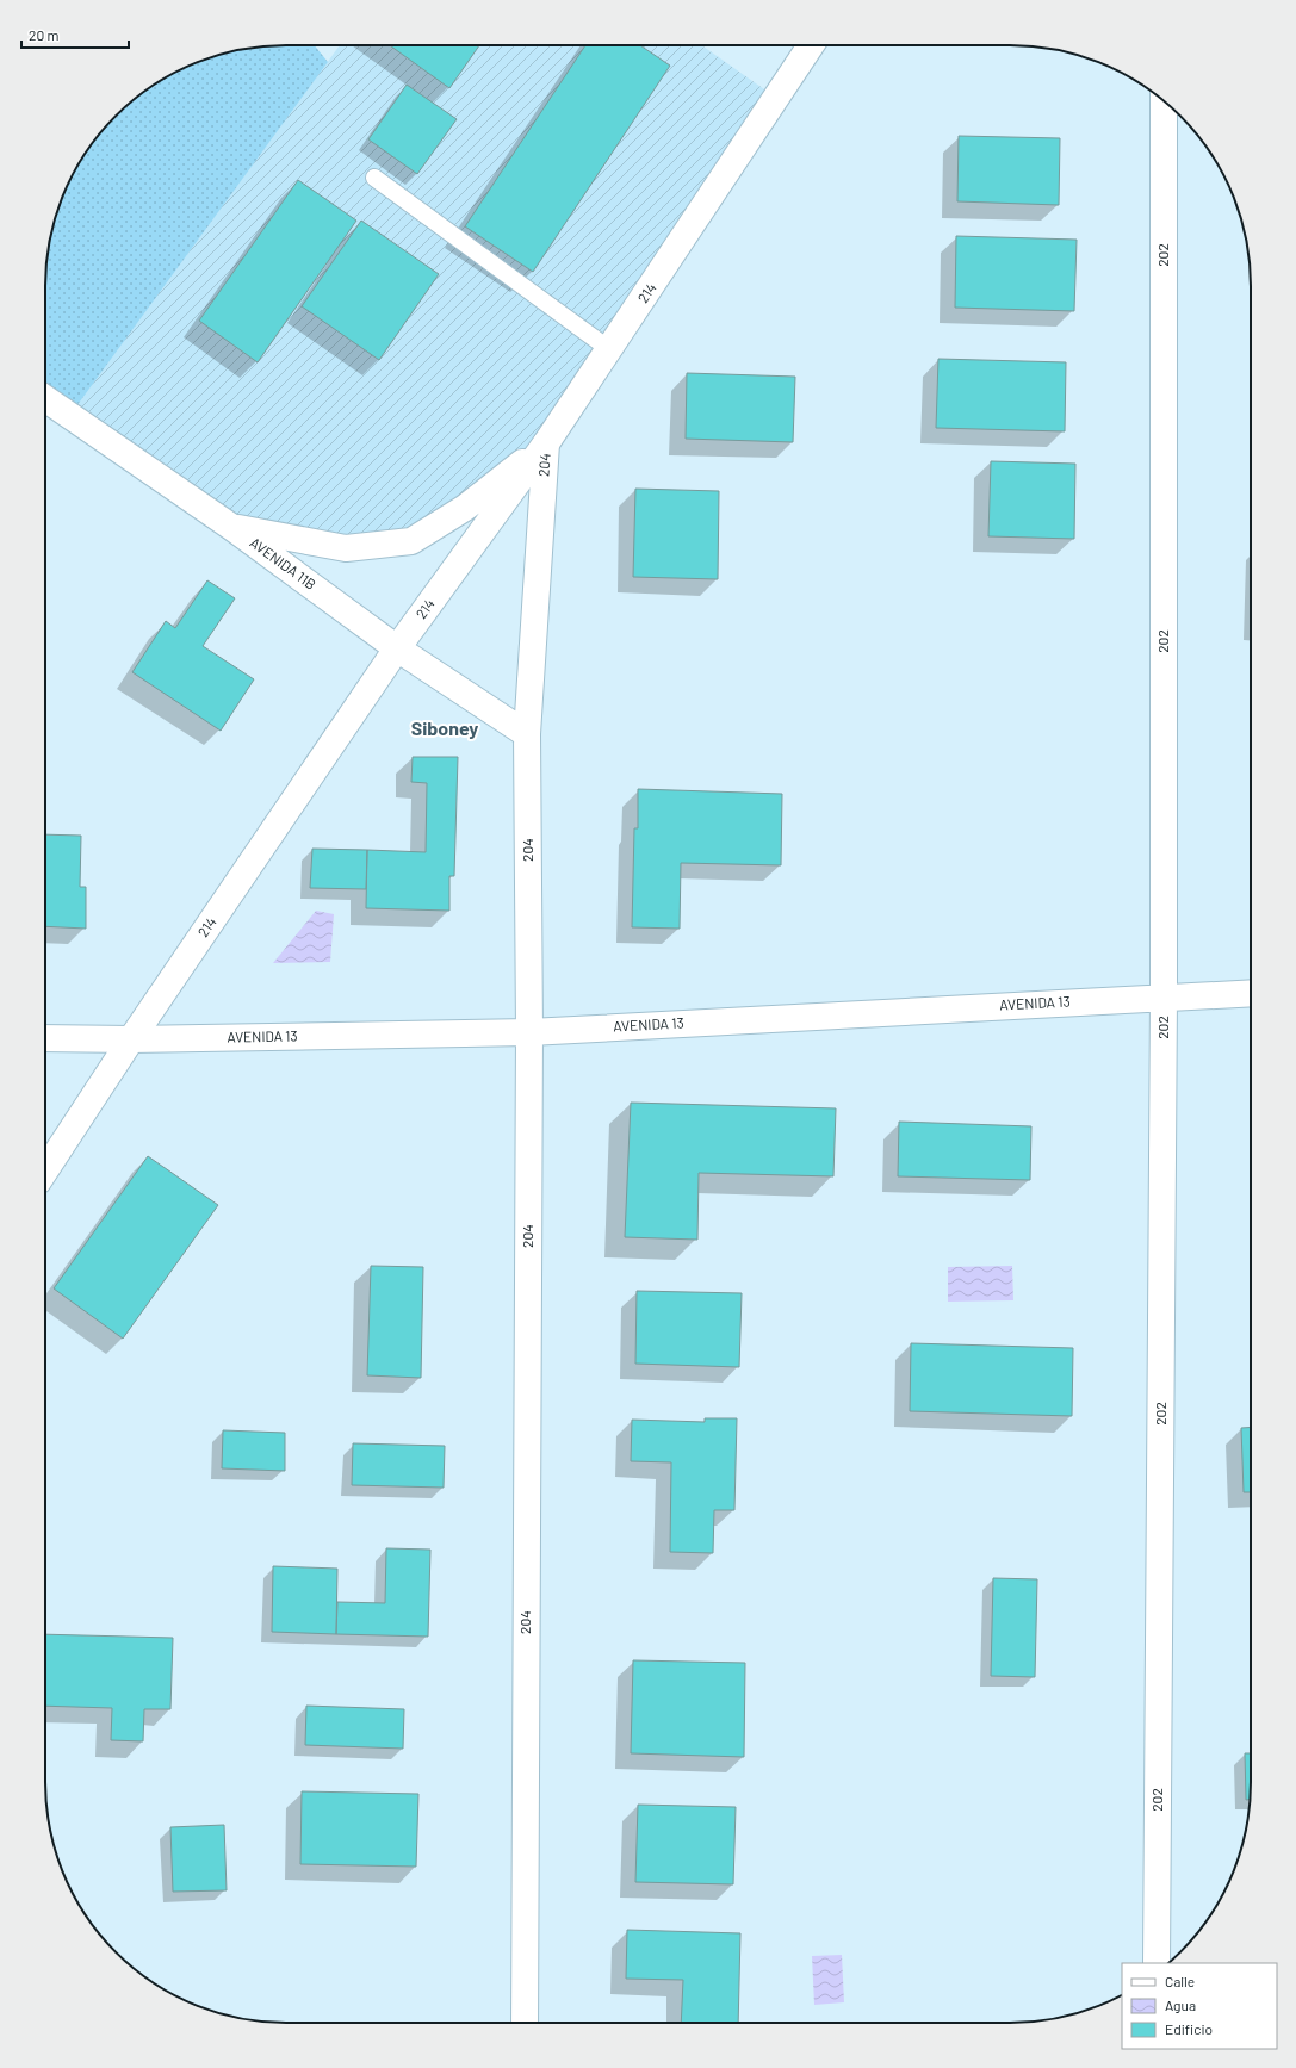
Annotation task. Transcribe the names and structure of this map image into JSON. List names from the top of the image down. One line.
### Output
{"streets":{"street":["202","214","204","AVENIDA 11B","AVENIDA 13"]},"crossings":[["202","AVENIDA 13"],["214","204"],["214","AVENIDA 11B"],["214","AVENIDA 13"],["204","AVENIDA 11B"],["204","AVENIDA 13"]],"districts":["Siboney"],"legend":["Calle","Agua","Edificio"],"scale_bar":"20 m"}
